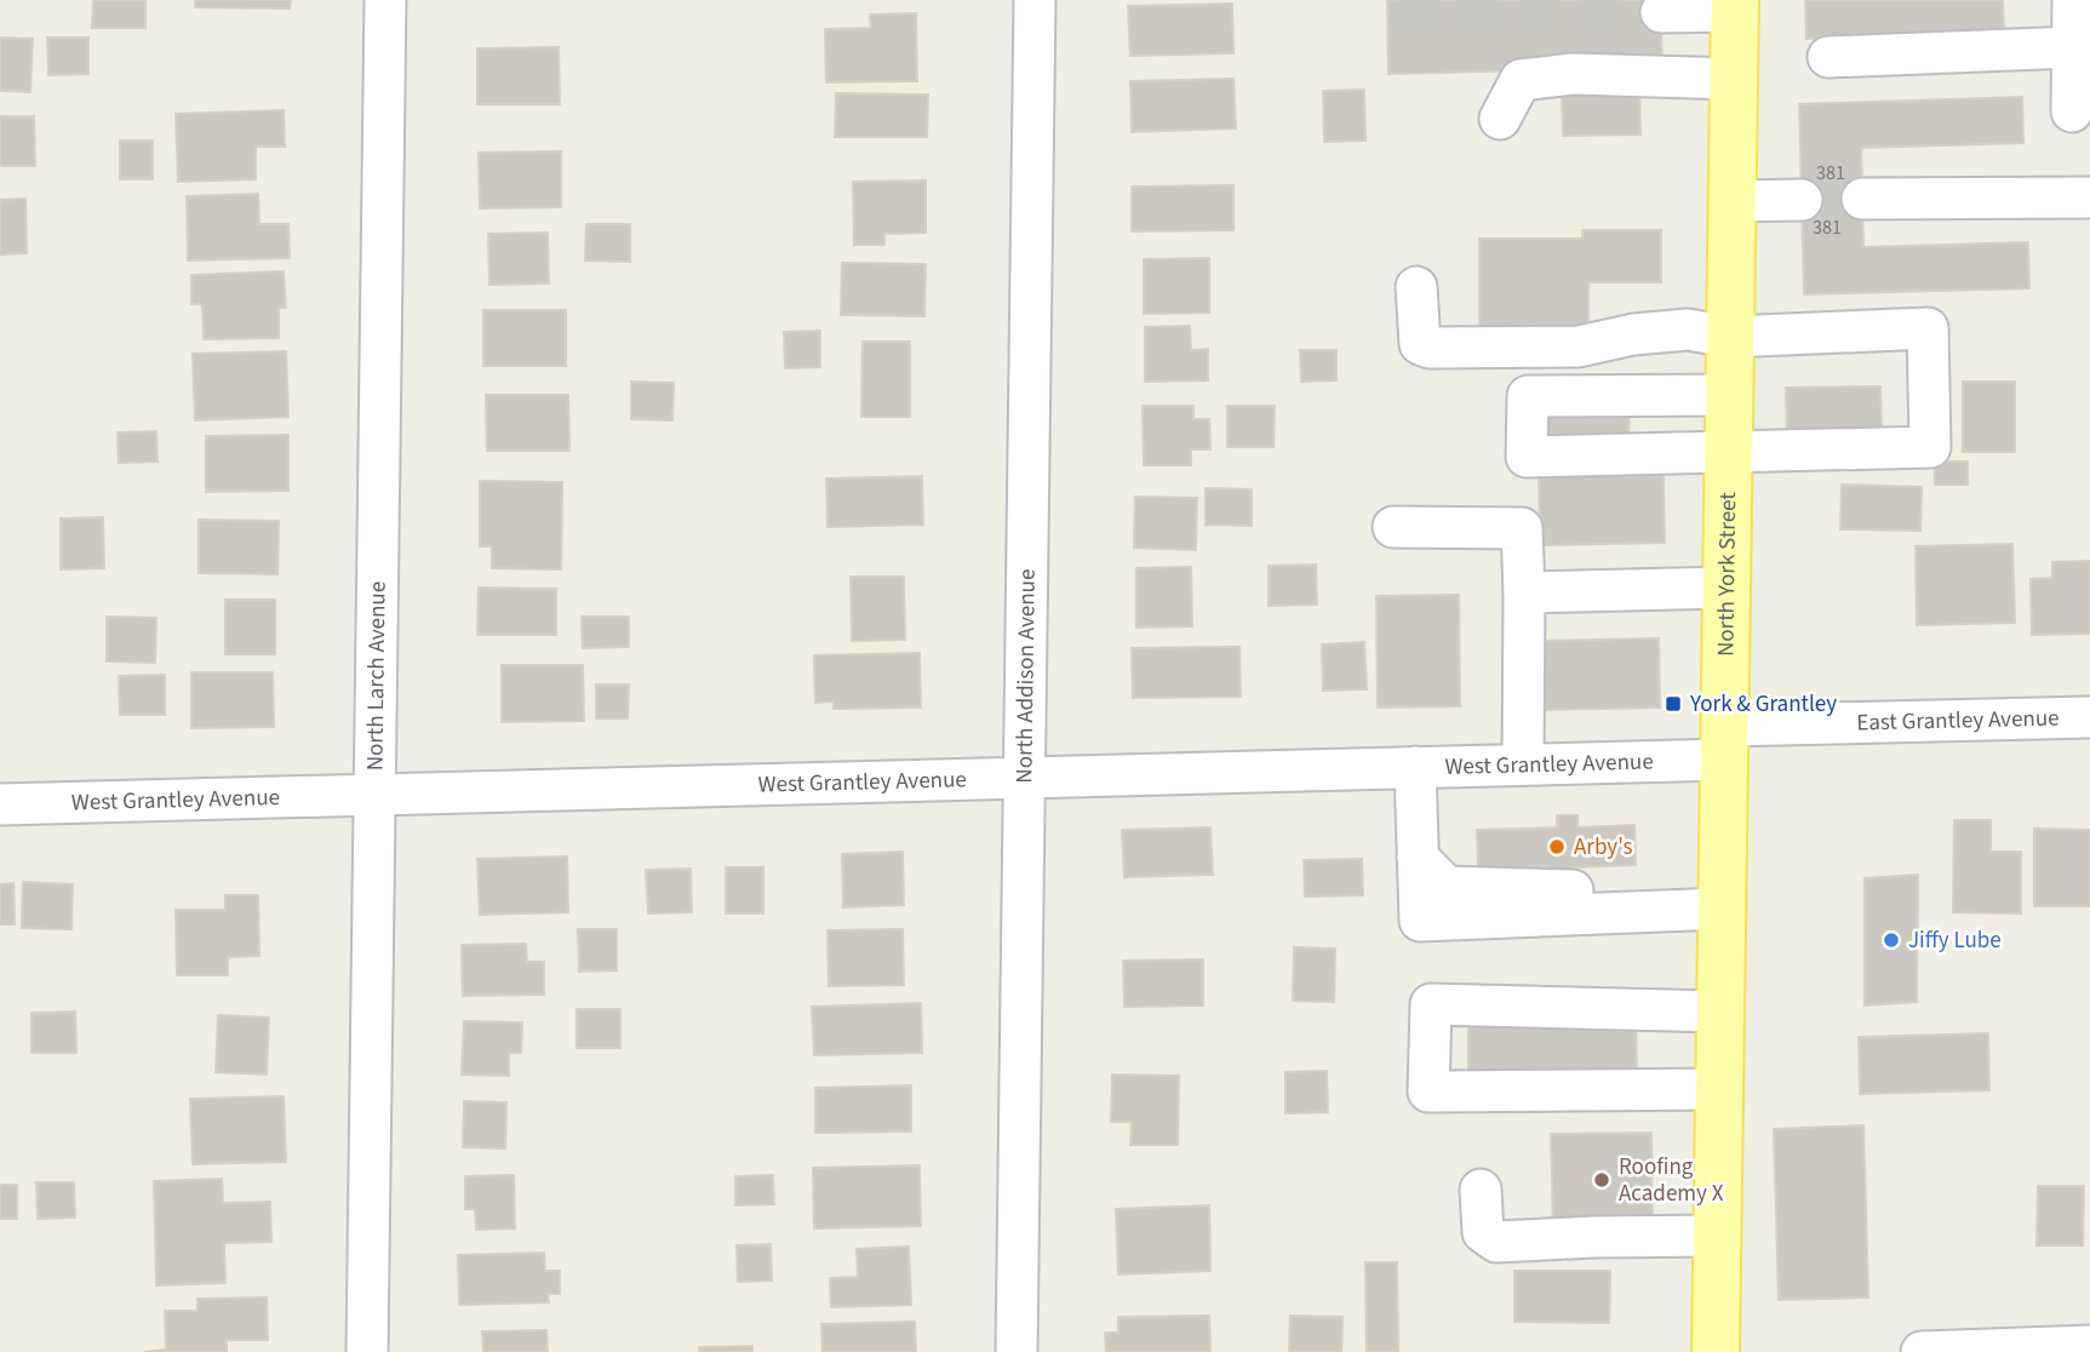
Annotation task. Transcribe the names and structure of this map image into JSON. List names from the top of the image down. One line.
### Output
{"streets":{"main road":["North York Street"],"street":["North Larch Avenue","North Addison Avenue","East Grantley Avenue","West Grantley Avenue"]},"crossings":[["North York Street","East Grantley Avenue"],["North York Street","West Grantley Avenue"],["North Larch Avenue","West Grantley Avenue"],["North Addison Avenue","West Grantley Avenue"],["East Grantley Avenue","West Grantley Avenue"]],"places":{"transit":["York & Grantley"],"other":["Arby's","Jiffy Lube","Roofing Academy X"]},"house_numbers":["381","381"]}
